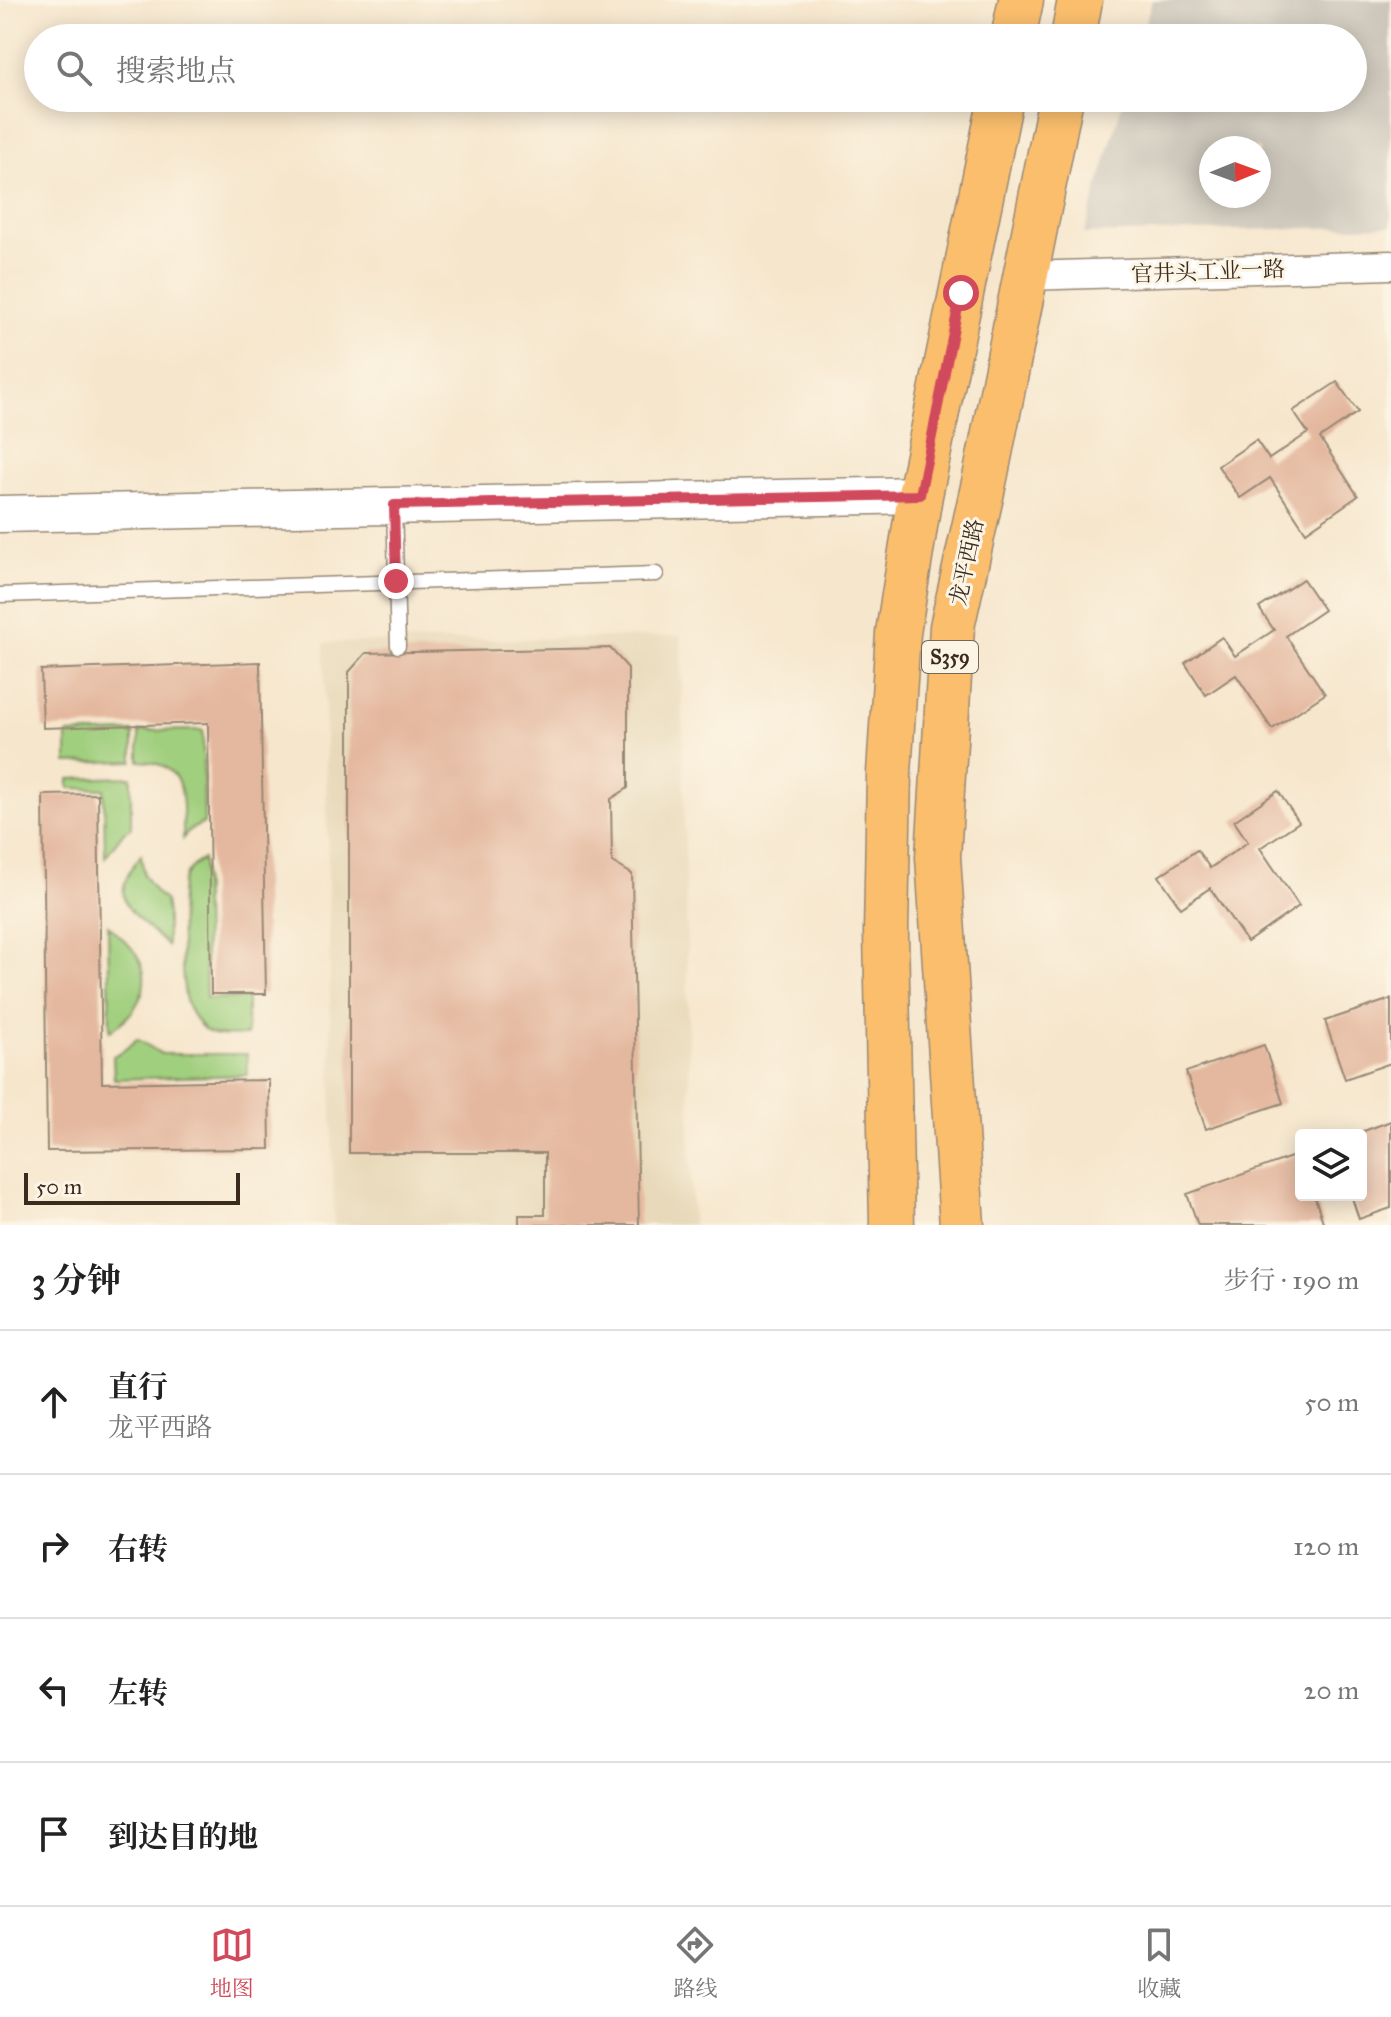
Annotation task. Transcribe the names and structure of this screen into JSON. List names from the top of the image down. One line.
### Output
{"streets":{"main road":["龙平西路","S359"],"street":["官井头工业一路"]},"crossings":[["官井头工业一路","龙平西路"]],"scale_bar":"50 m","north":"right","page":{"search":"搜索地点","scale":"50 m","heading":["3 分钟","步行 · 190 m"],"list":[["直行","龙平西路","50 m"],["右转","120 m"],["左转","20 m"],"到达目的地"],"nav":["地图","路线","收藏"]}}
